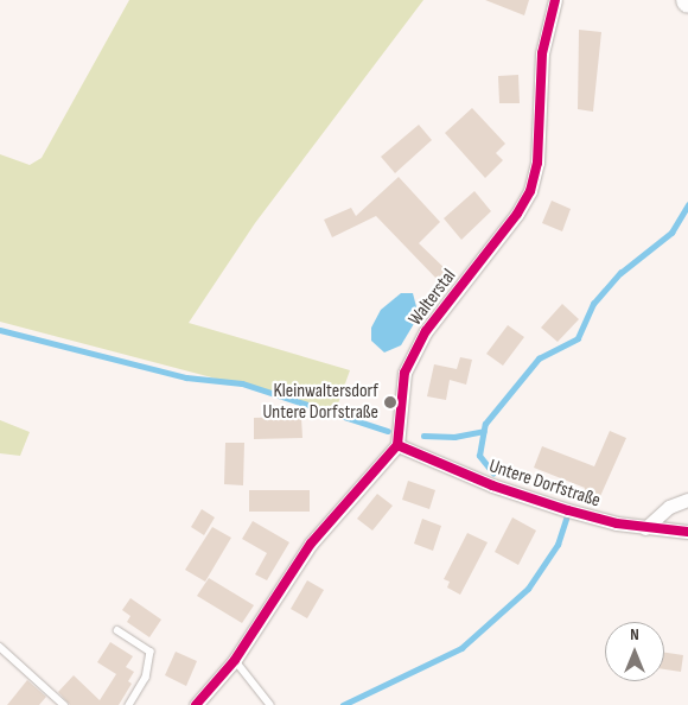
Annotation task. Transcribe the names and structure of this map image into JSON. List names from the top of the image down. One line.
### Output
{"streets":{"street":["Walterstal","Untere Dorfstraße"]},"crossings":[["Walterstal","Untere Dorfstraße"]],"places":["Kleinwaltersdorf Untere Dorfstraße"],"north":"top"}
